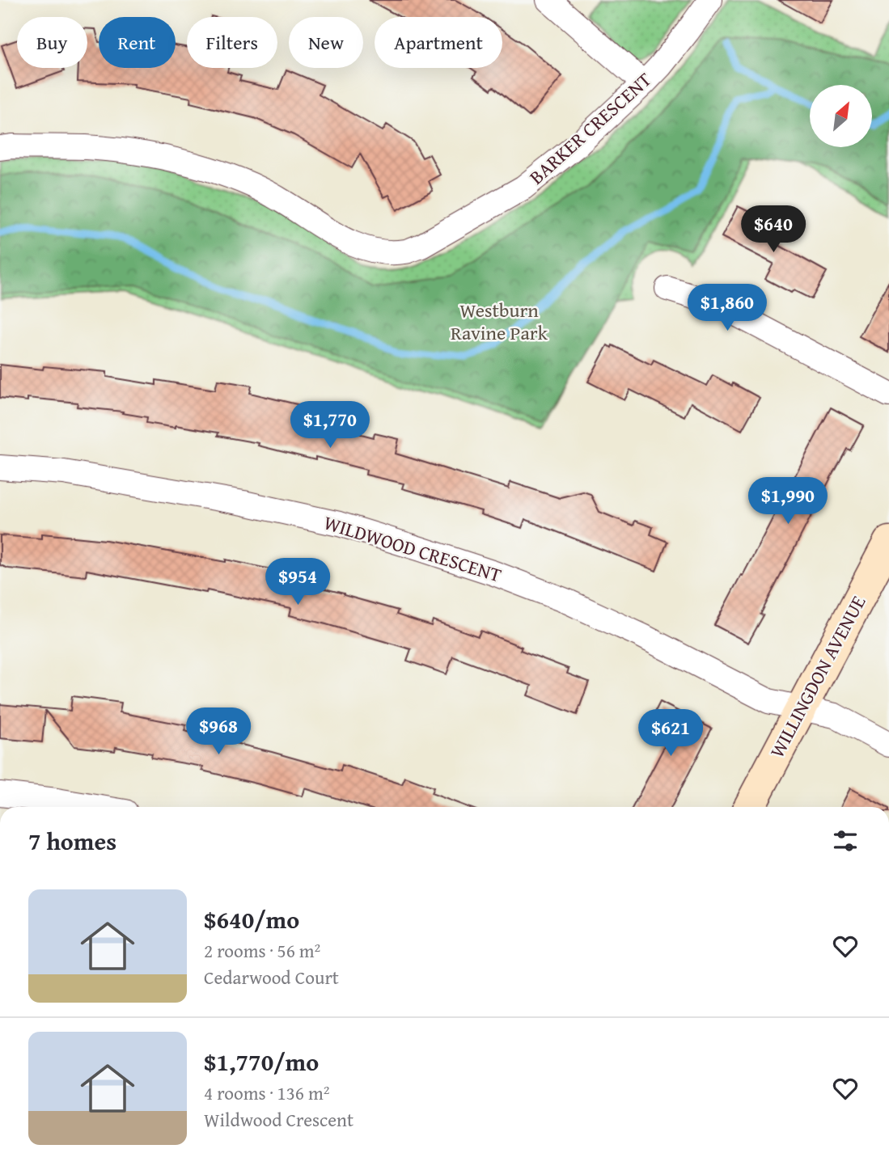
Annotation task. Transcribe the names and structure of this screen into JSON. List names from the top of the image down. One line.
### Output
{"streets":{"main road":["WILLINGDON AVENUE"],"street":["BARKER CRESCENT","WILDWOOD CRESCENT"]},"crossings":[["WILDWOOD CRESCENT","WILLINGDON AVENUE"]],"parks":["Westburn Ravine Park"],"north":"top right","page":{"chip":["Buy","Rent","Filters","New","Apartment"],"price":["$640","$1,860","$1,770","$1,990","$954","$968","$621"],"heading":"7 homes","list":[{"name":"$640/mo","note":"2 rooms · 56 m² · Cedarwood Court"},{"name":"$1,770/mo","note":"4 rooms · 136 m² · Wildwood Crescent"}]}}
